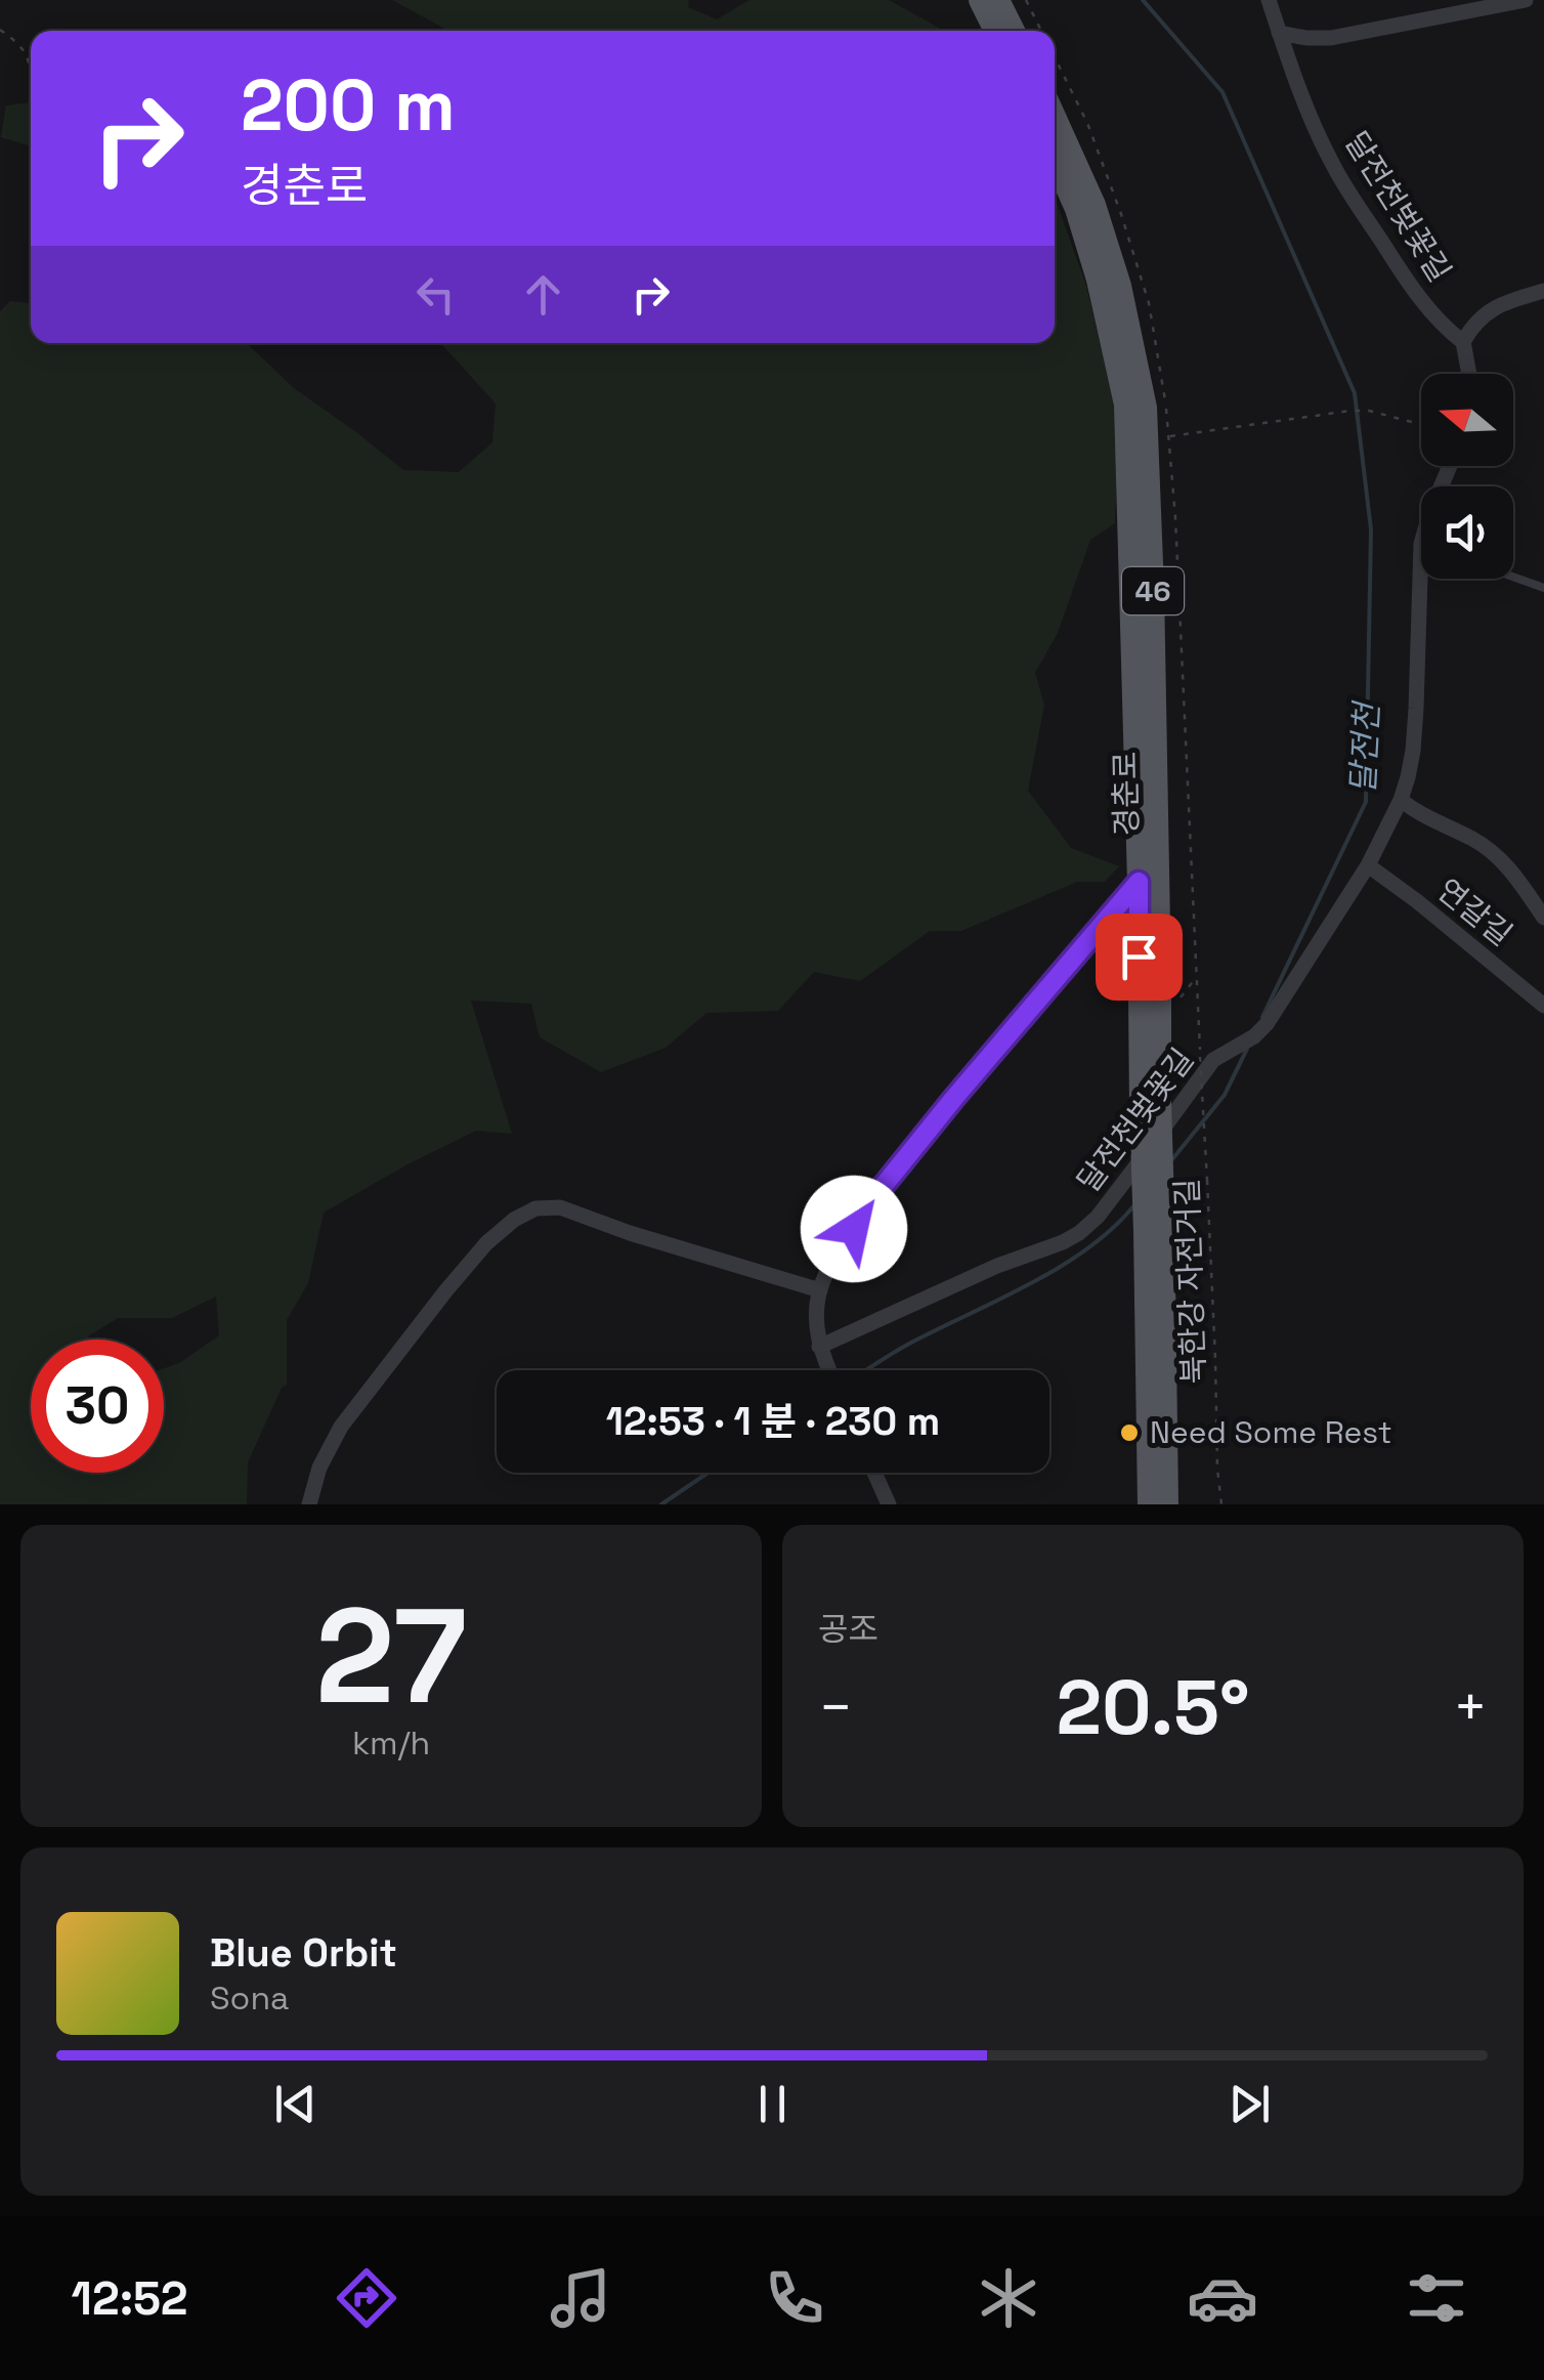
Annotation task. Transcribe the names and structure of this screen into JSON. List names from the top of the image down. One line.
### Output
{"streets":{"main road":["46","경춘로"],"street":["달전천벚꽃길","연갈길"],"path":["북한강 자전거길"]},"crossings":[["달전천벚꽃길","연갈길"],["달전천벚꽃길","북한강 자전거길"]],"water":["달전천"],"places":["Need Some Rest"],"north":"left","page":{"turn":["200 m","경춘로"],"limit":"30","trip":"12:53 · 1 분 · 230 m","tile":[["27","km/h"],"공조"],"heat":["−","20.5°","+"],"song":["Blue Orbit","Sona"],"tabs":"12:52"}}
